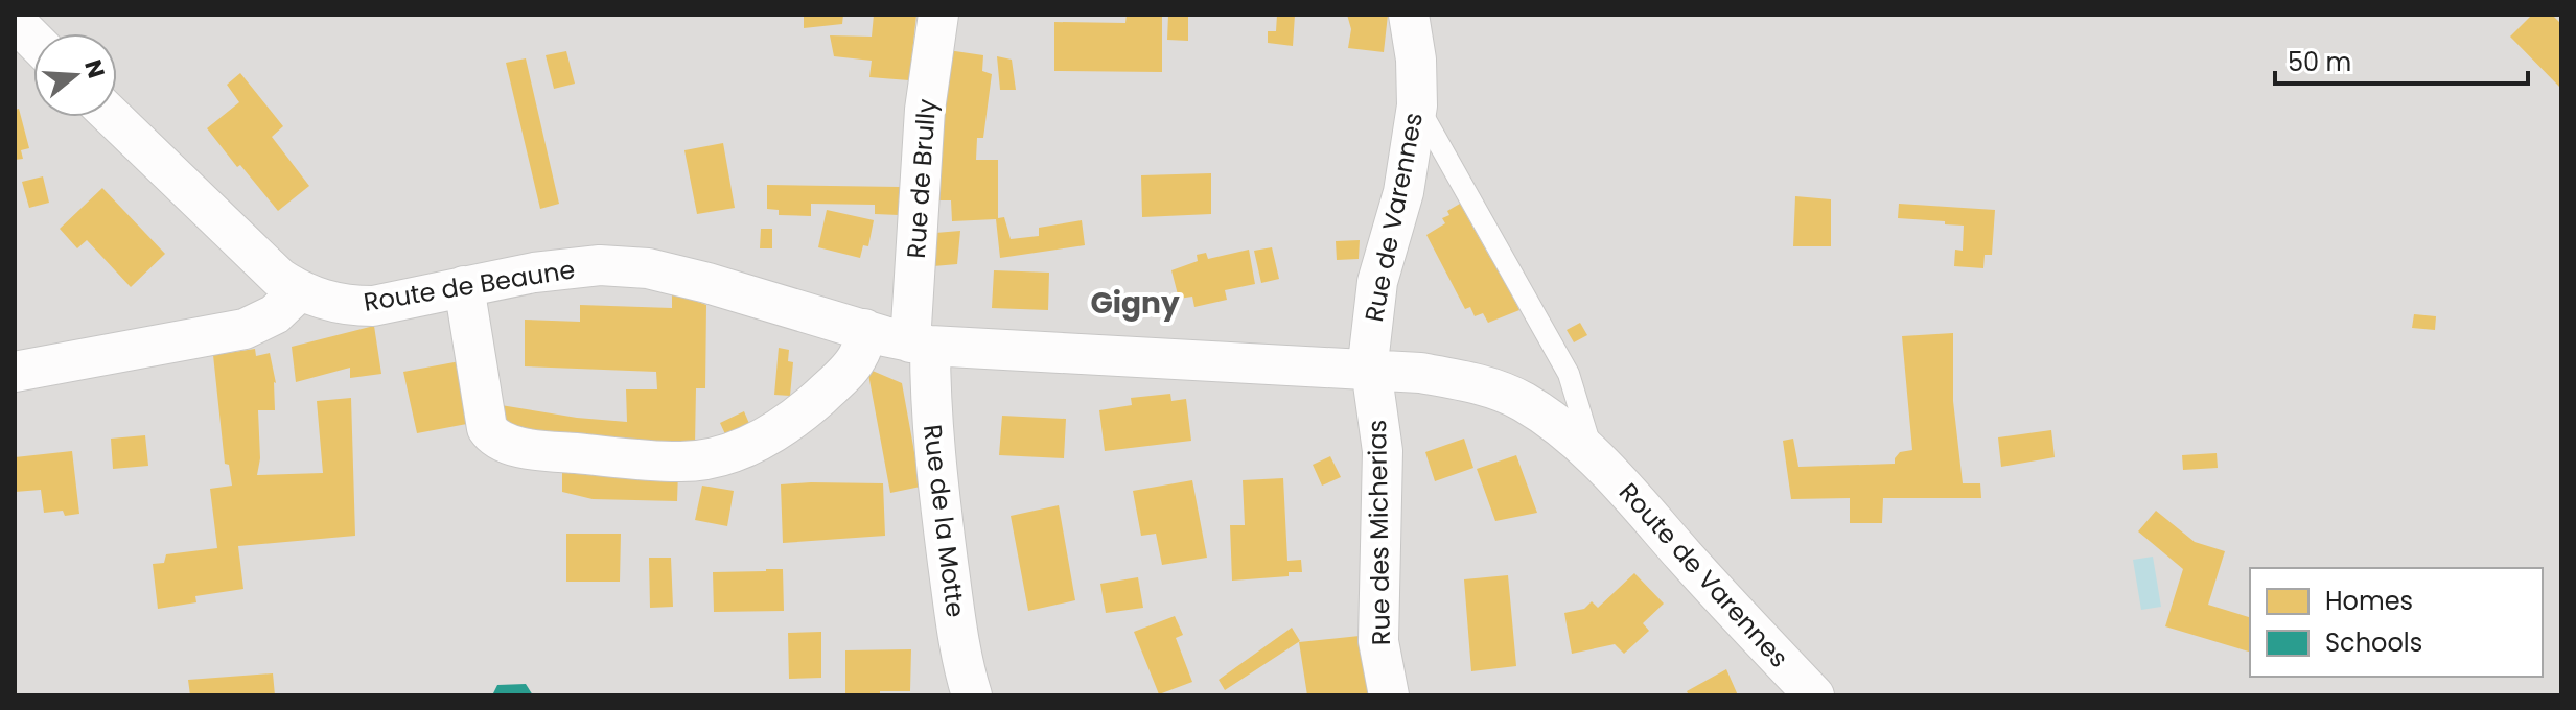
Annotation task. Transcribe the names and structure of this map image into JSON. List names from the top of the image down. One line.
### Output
{"streets":{"street":["Rue de Brully","Rue de Varennes","Route de Beaune","Rue de la Motte","Rue des Micherias","Route de Varennes"]},"crossings":[["Rue de Brully","Route de Beaune"],["Rue de Brully","Rue de la Motte"],["Rue de Varennes","Route de Beaune"],["Rue de Varennes","Rue des Micherias"],["Rue de Varennes","Route de Varennes"],["Route de Beaune","Rue de la Motte"],["Route de Beaune","Rue des Micherias"],["Route de Beaune","Route de Varennes"],["Rue des Micherias","Route de Varennes"]],"districts":["Gigny"],"legend":["Homes","Schools"],"scale_bar":"50 m","north":"right"}
